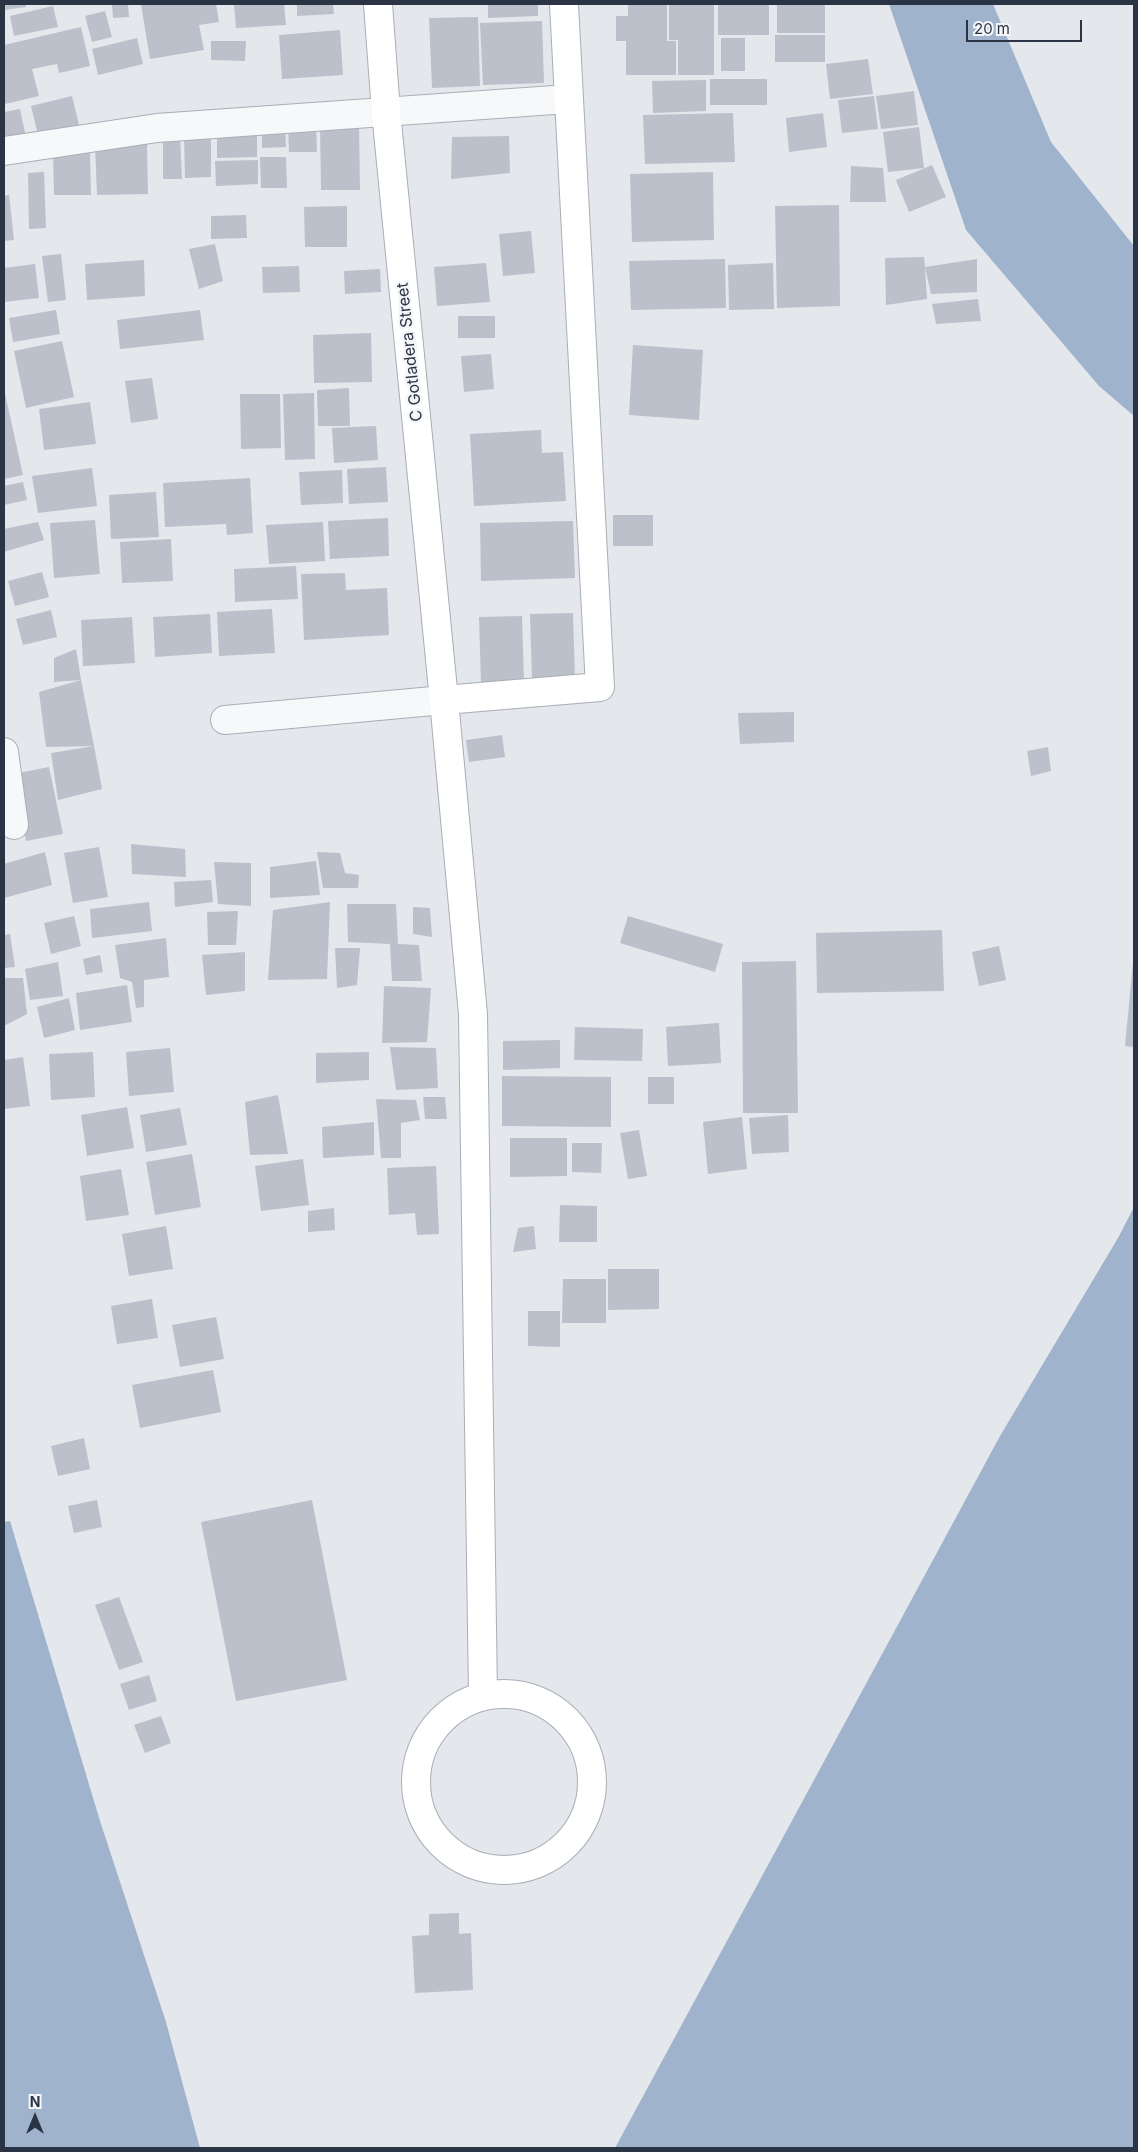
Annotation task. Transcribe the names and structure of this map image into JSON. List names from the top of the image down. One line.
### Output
{"streets":{"street":["C Gotladera Street"]},"scale_bar":"20 m","north":"top"}
